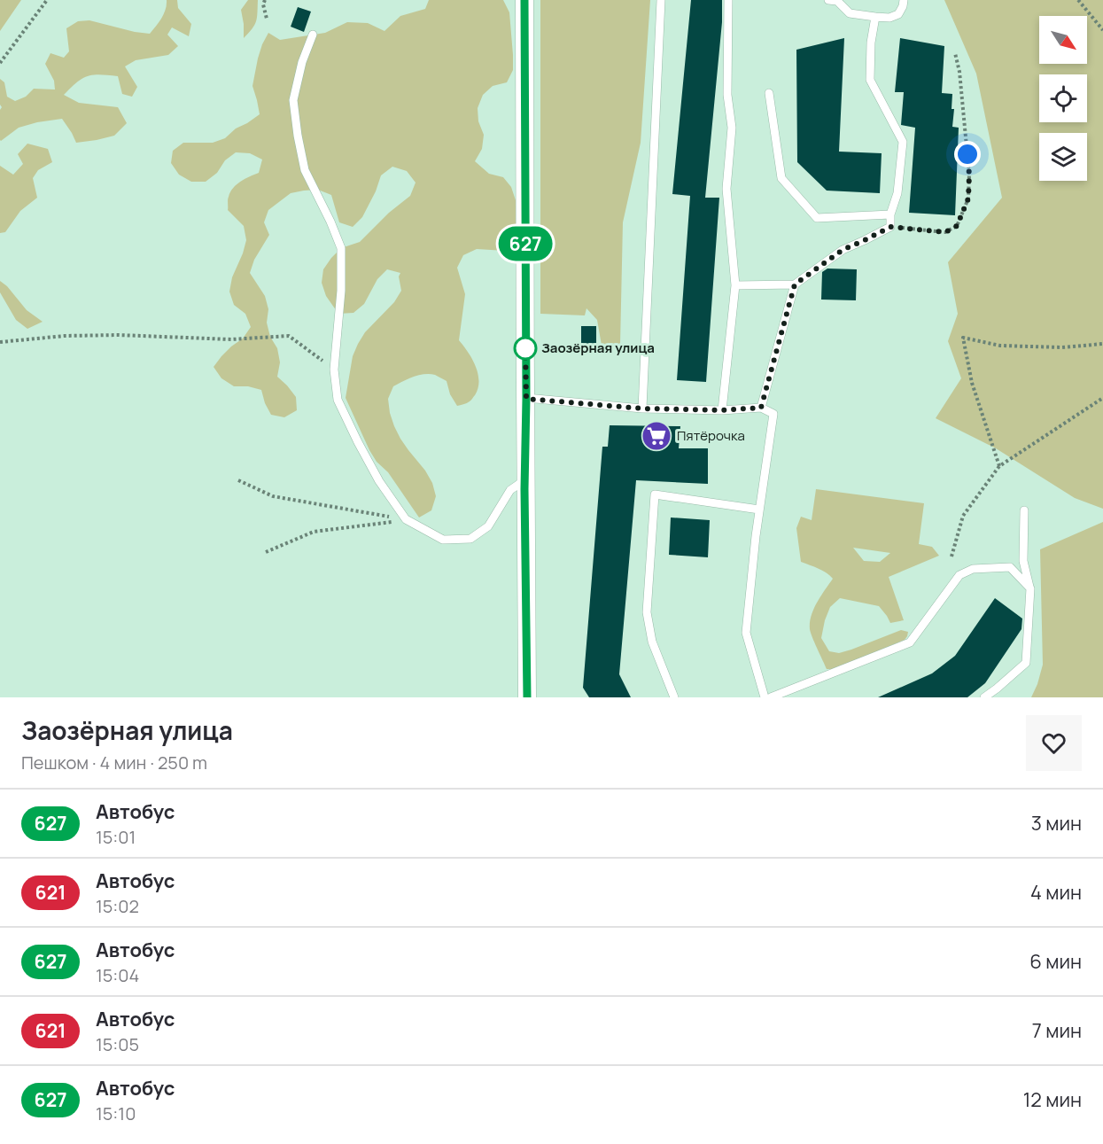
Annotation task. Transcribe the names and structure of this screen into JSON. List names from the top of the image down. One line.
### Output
{"places":{"other":["Заозёрная улица"],"supermarket":["Пятёрочка"]},"lines":["bus line 627"],"north":"bottom right","page":{"on_map":"627","heading":["Заозёрная улица","Пешком · 4 мин · 250 m"],"list":[{"mark":"627","name":"Автобус","note":"15:01","value":"3 мин"},{"mark":"621","name":"Автобус","note":"15:02","value":"4 мин"},{"mark":"627","name":"Автобус","note":"15:04","value":"6 мин"},{"mark":"621","name":"Автобус","note":"15:05","value":"7 мин"},{"mark":"627","name":"Автобус","note":"15:10","value":"12 мин"}]}}
